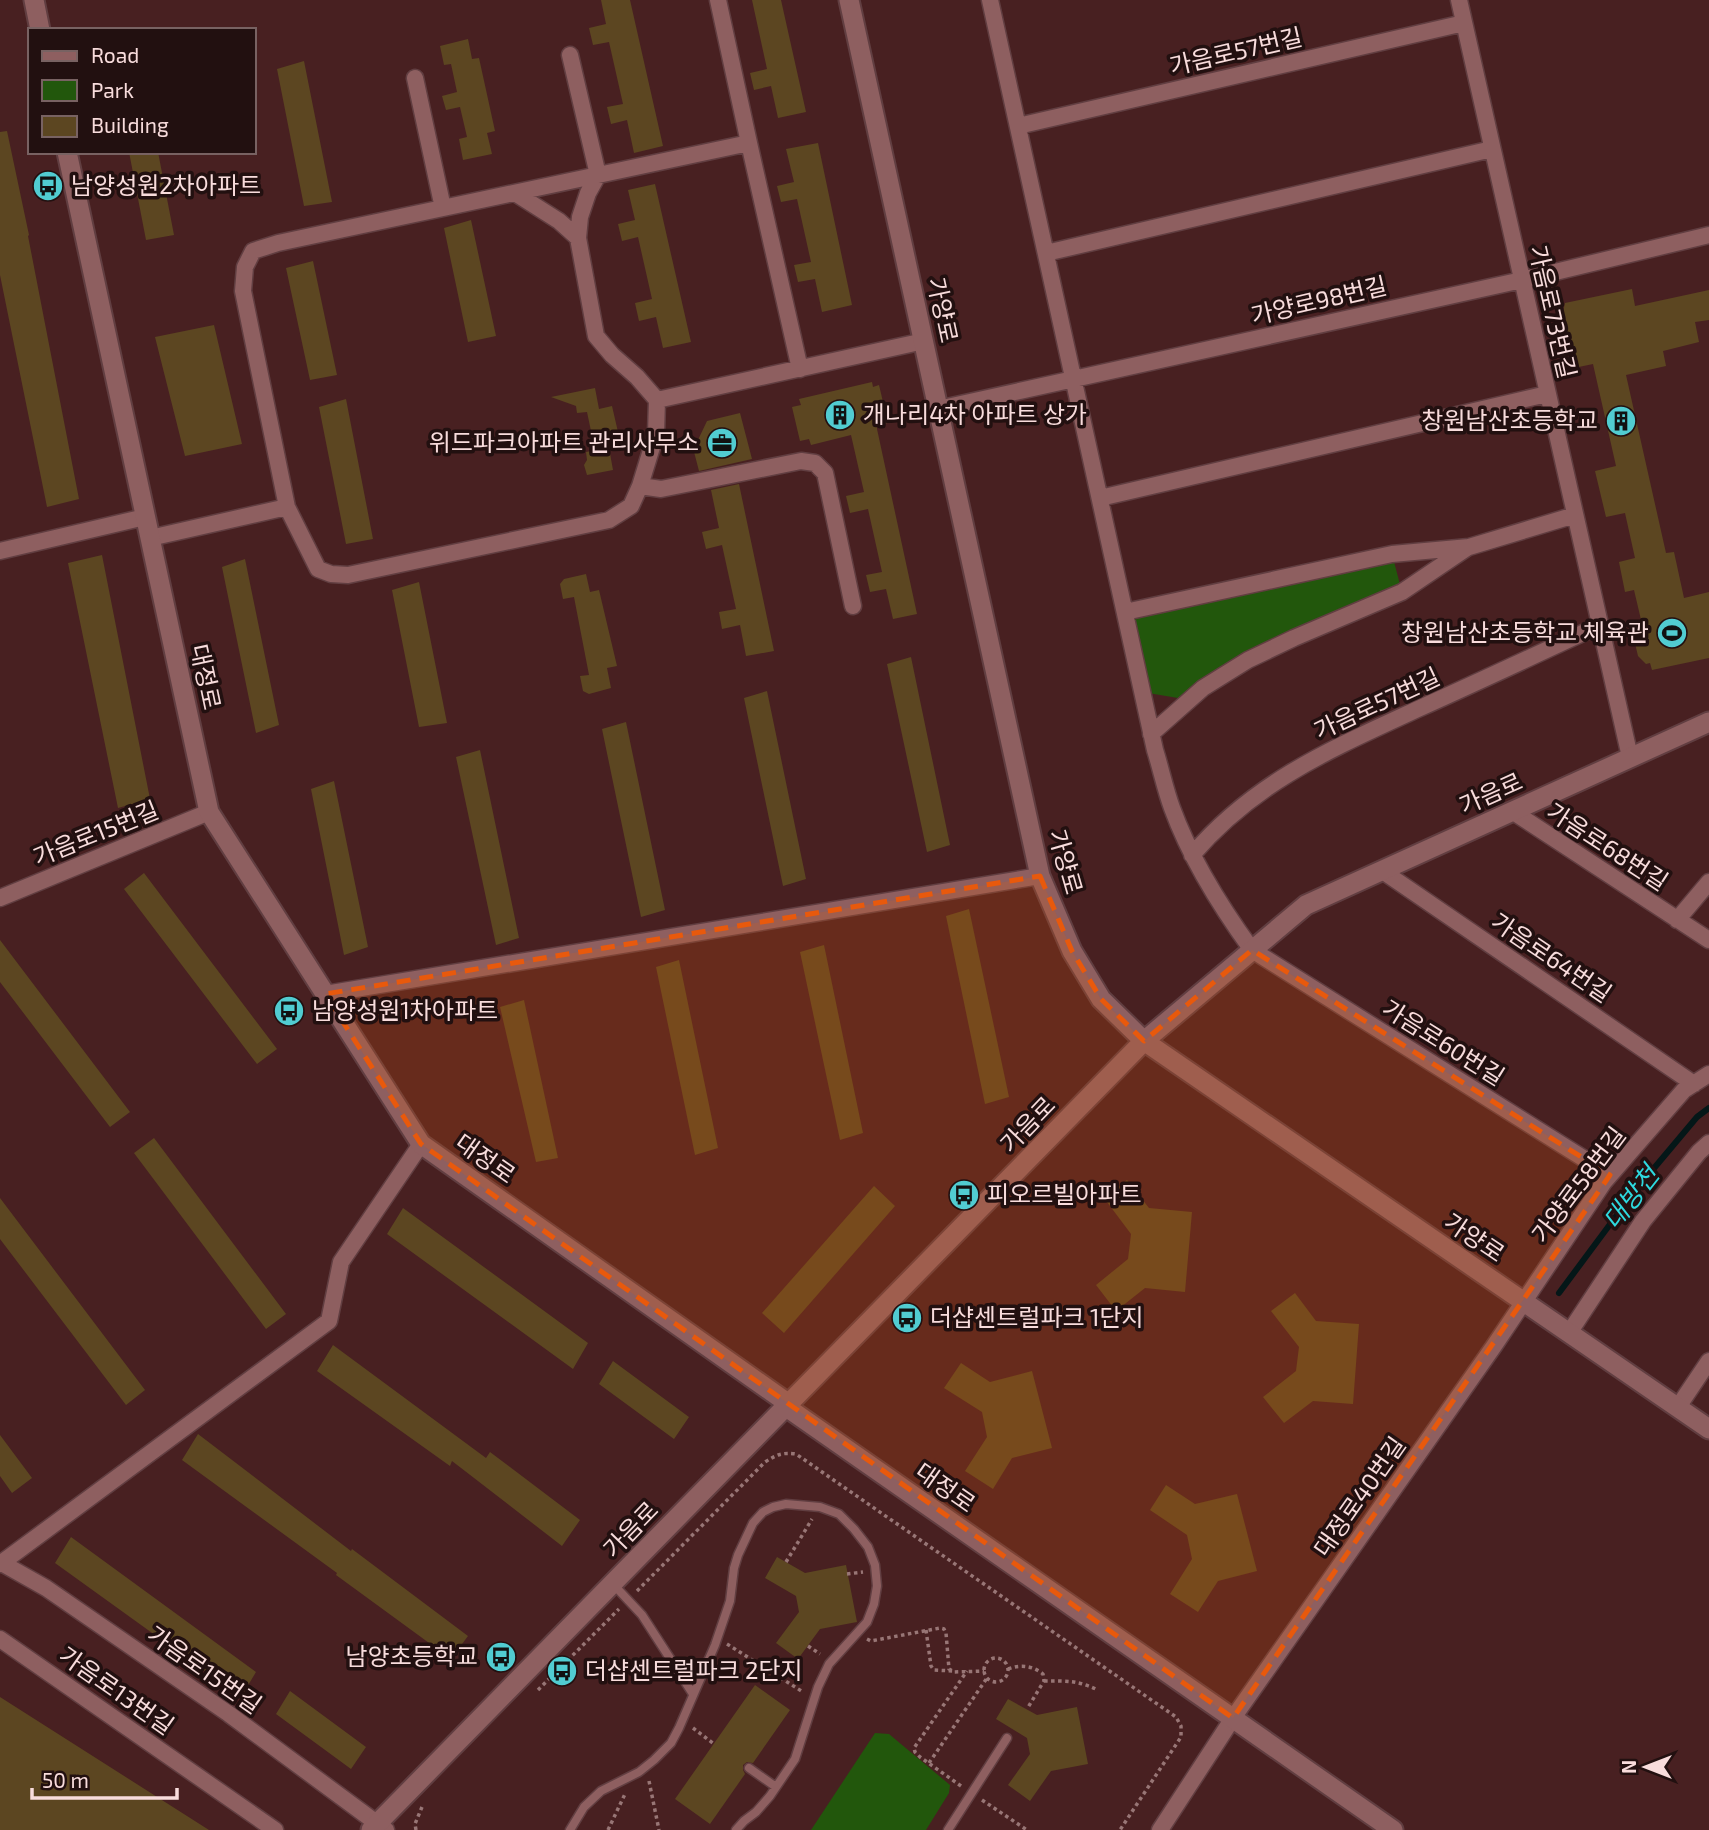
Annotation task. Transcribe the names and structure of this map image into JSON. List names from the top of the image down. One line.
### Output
{"streets":{"street":["가음로57번길","가양로98번길","가양로","가음로73번길","대정로","가음로","가음로15번길","가음로68번길","가음로64번길","가음로60번길","가양로58번길","대정로40번길","가음로13번길"]},"crossings":[["가음로57번길","가음로73번길"],["가양로98번길","가양로"],["가양로98번길","가음로73번길"],["가양로","가음로"],["가양로","가양로58번길"],["가양로","대정로40번길"],["가음로73번길","가음로"],["대정로","가음로"],["대정로","가음로15번길"],["대정로","대정로40번길"],["가음로","가음로15번길"],["가음로","가음로68번길"],["가음로","가음로64번길"],["가음로","가음로60번길"],["가음로64번길","가양로58번길"],["가음로60번길","가양로58번길"],["가양로58번길","대정로40번길"]],"water":["대방천"],"places":{"bus stop":["남양성원2차아파트","남양성원1차아파트","피오르빌아파트","더샵센트럴파크 1단지","남양초등학교","더샵센트럴파크 2단지"],"building":["개나리4차 아파트 상가","창원남산초등학교"],"office":["위드파크아파트 관리사무소"],"sports":["창원남산초등학교 체육관"]},"legend":["Road","Park","Building"],"scale_bar":"50 m","north":"left"}
